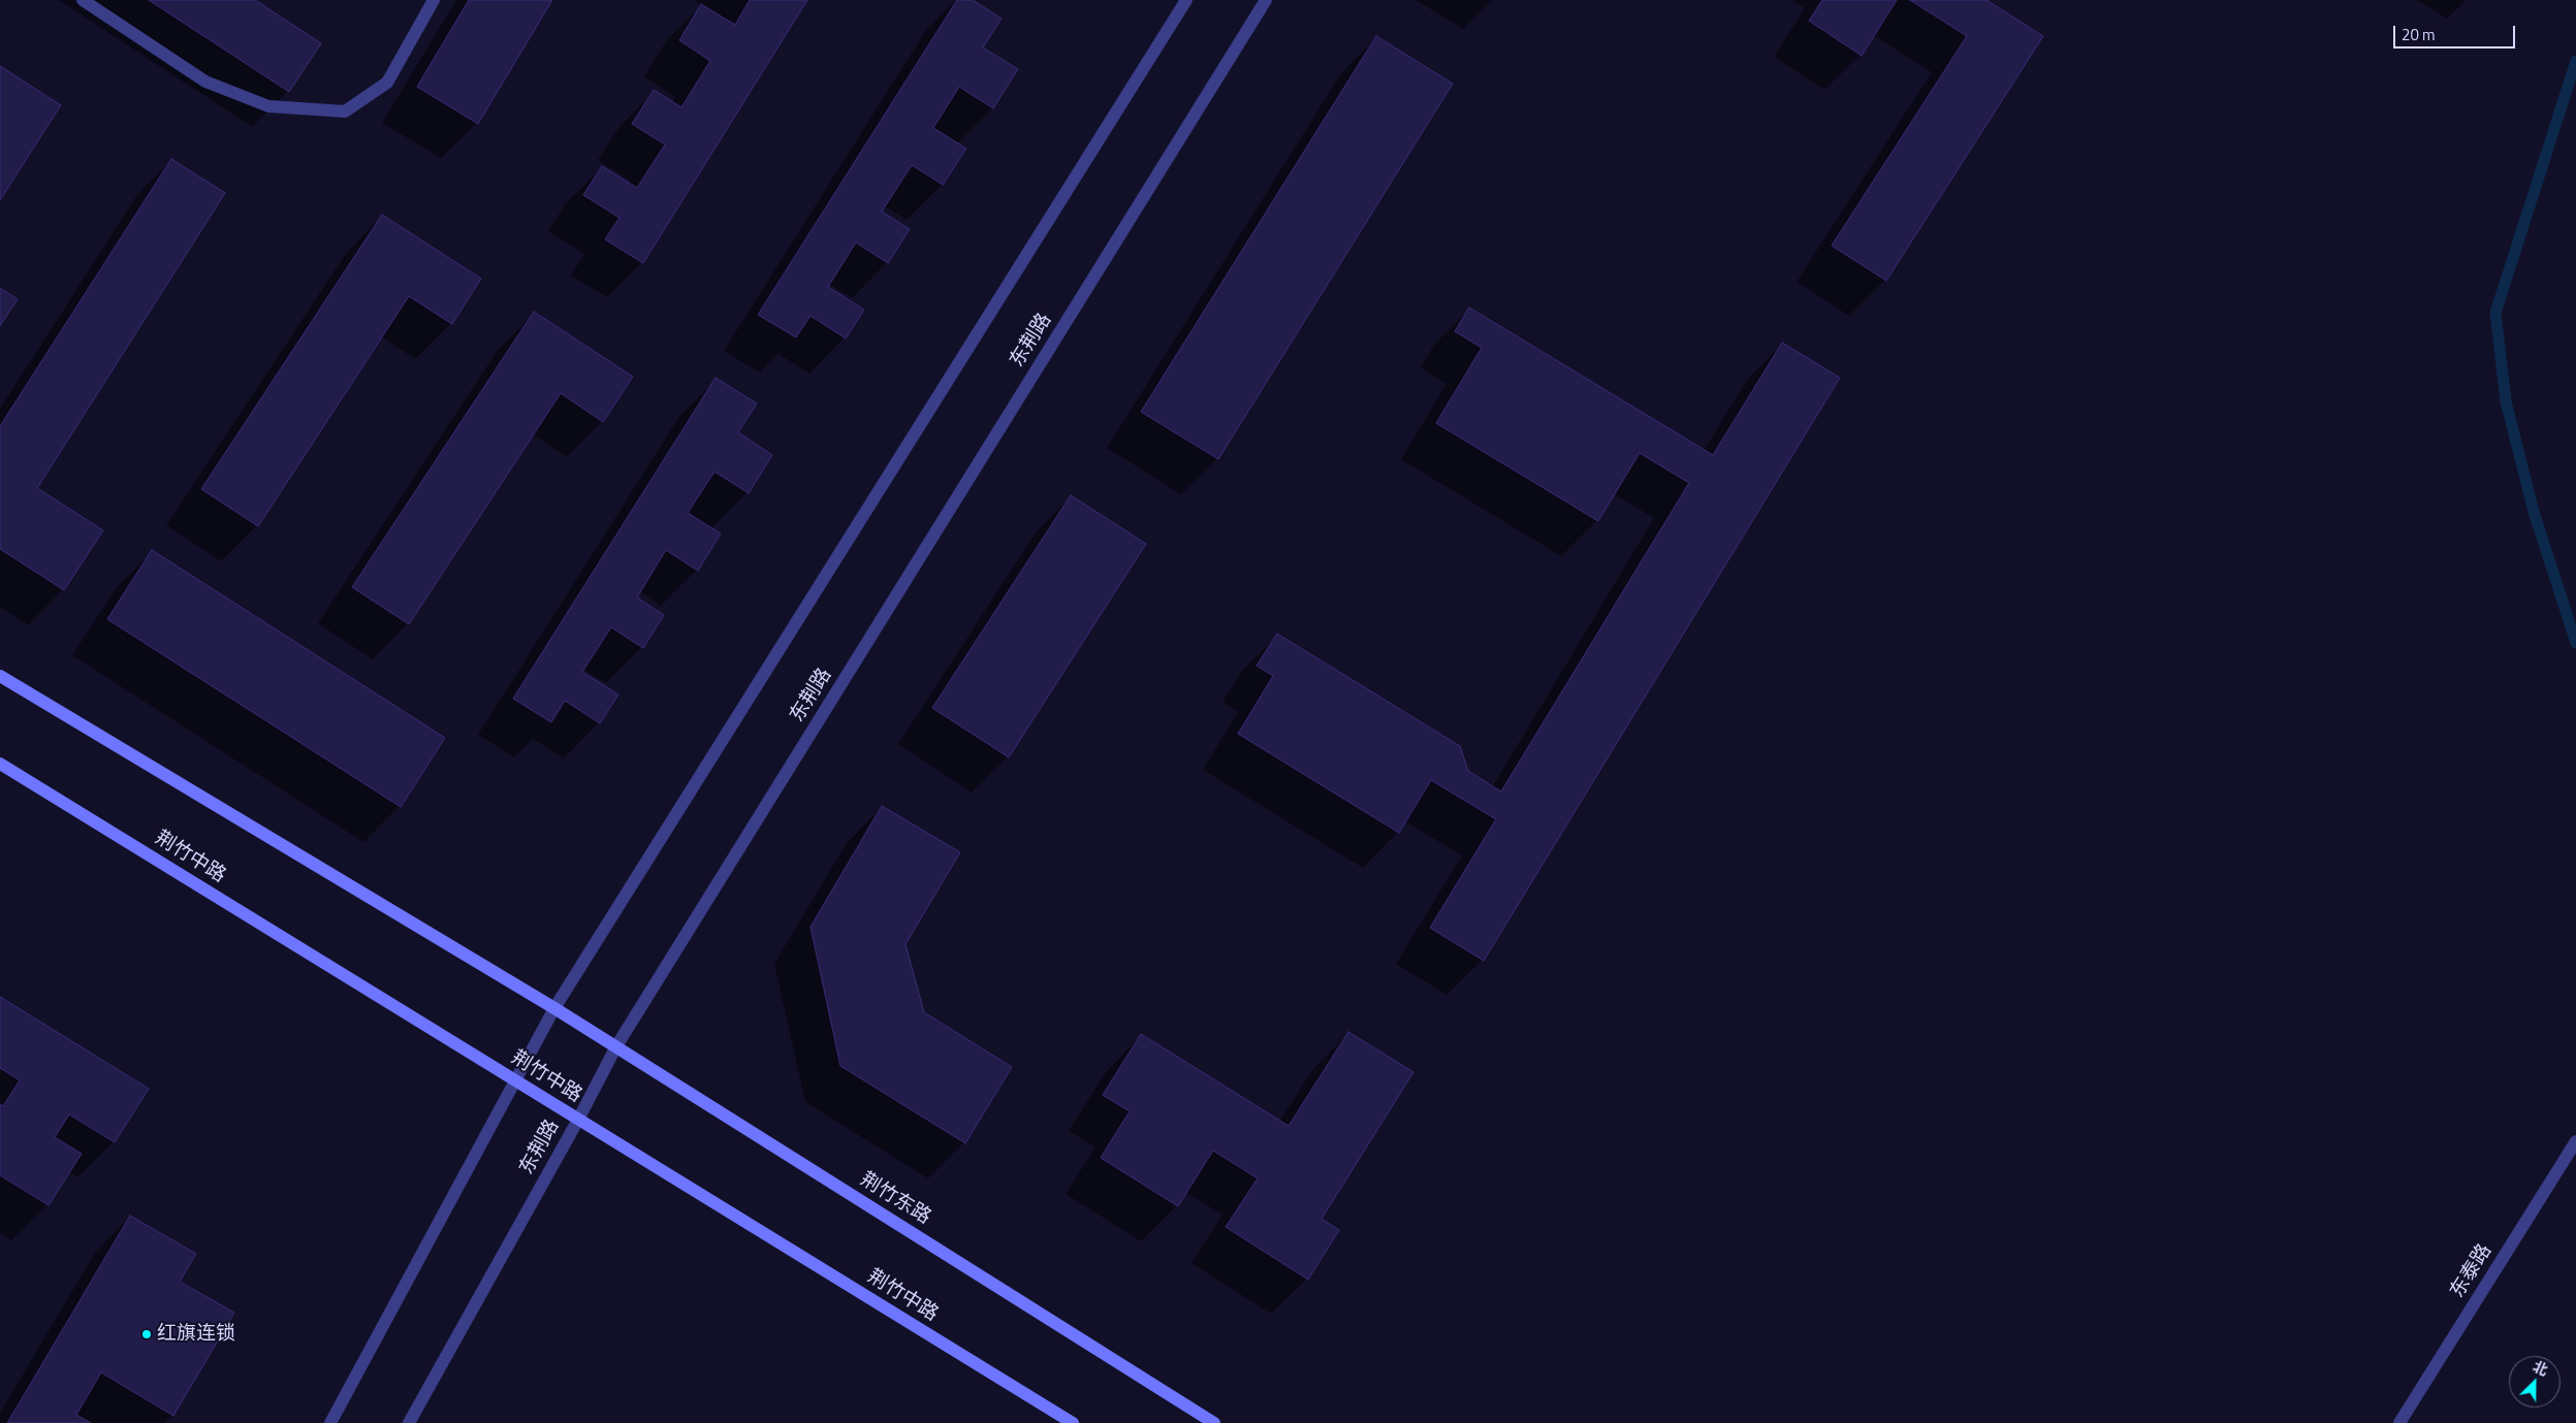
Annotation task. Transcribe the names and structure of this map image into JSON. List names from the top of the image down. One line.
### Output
{"streets":{"main road":["荆竹中路","荆竹东路"],"street":["东荆路","东泰路"]},"crossings":[["东荆路","荆竹中路"],["东荆路","荆竹东路"]],"places":["红旗连锁"],"scale_bar":"20 m","north":"top right"}
